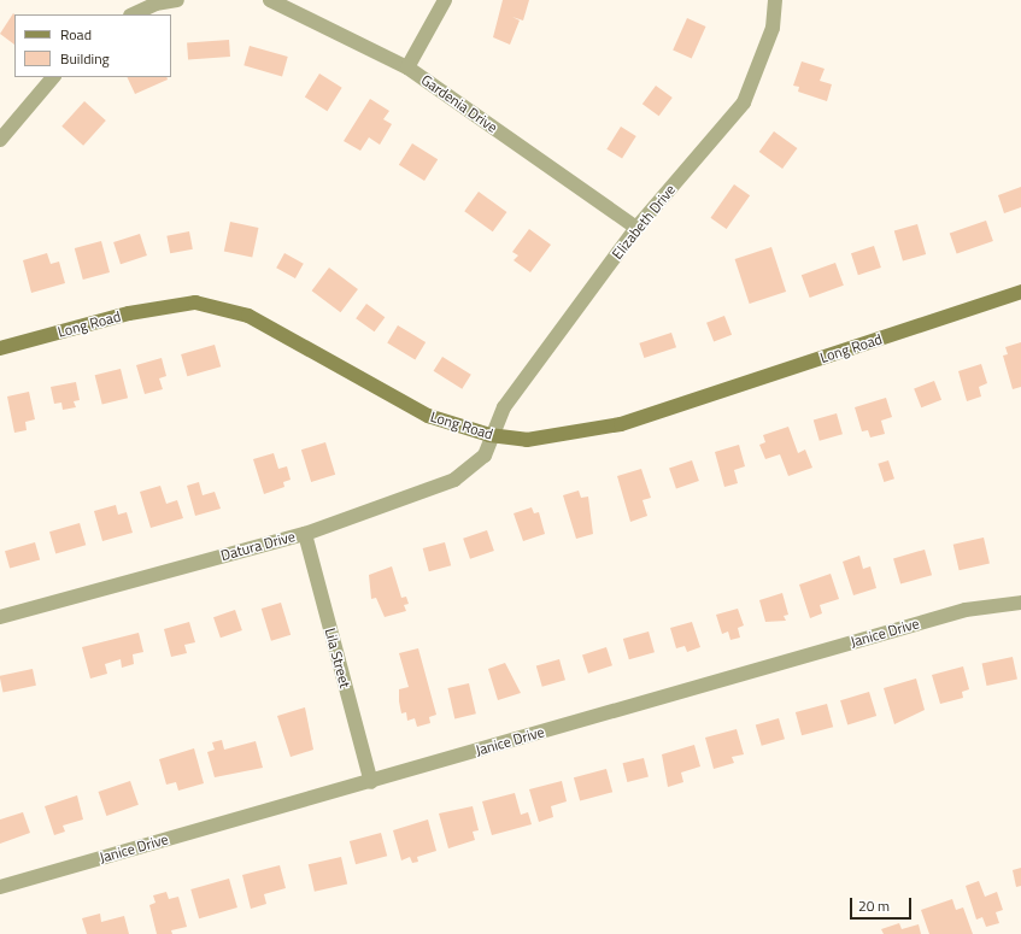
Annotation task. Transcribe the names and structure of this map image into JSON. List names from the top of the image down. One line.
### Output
{"streets":{"street":["Gardenia Drive","Elizabeth Drive","Long Road","Datura Drive","Janice Drive","Lila Street"]},"crossings":[["Gardenia Drive","Elizabeth Drive"],["Elizabeth Drive","Long Road"],["Elizabeth Drive","Datura Drive"],["Long Road","Datura Drive"],["Datura Drive","Lila Street"],["Janice Drive","Lila Street"]],"legend":["Road","Building"],"scale_bar":"20 m"}
